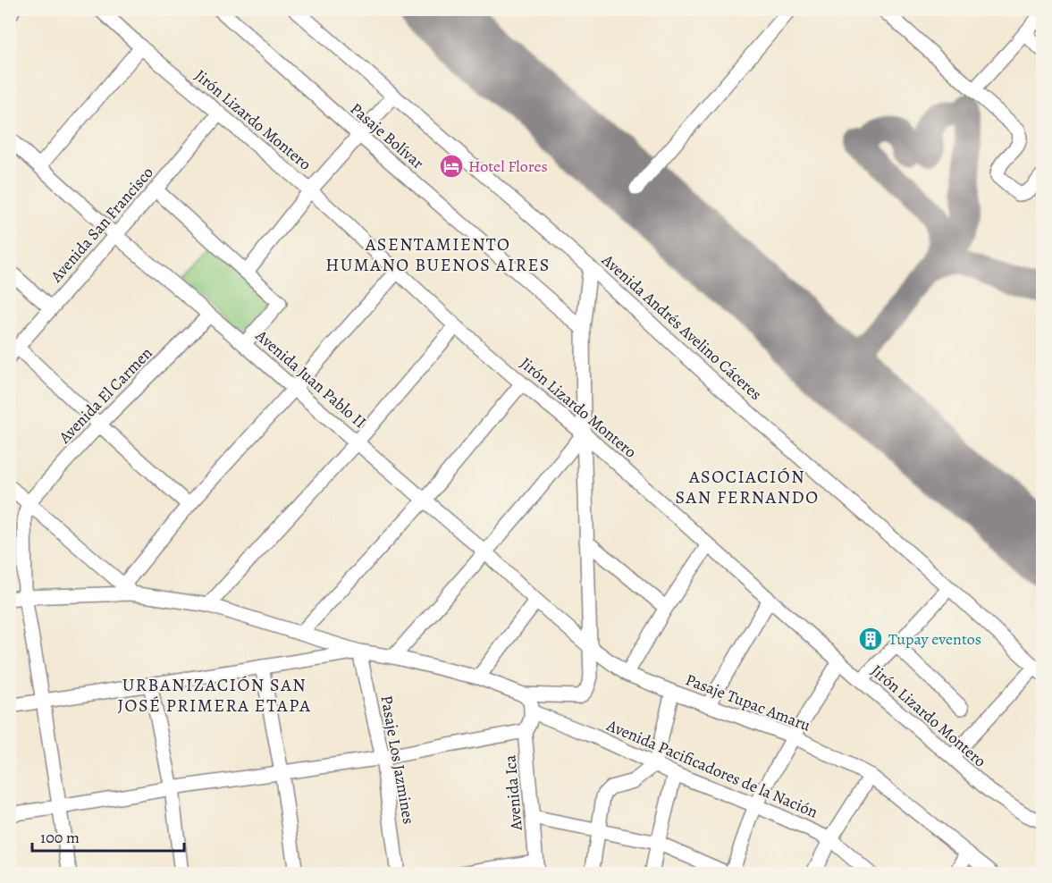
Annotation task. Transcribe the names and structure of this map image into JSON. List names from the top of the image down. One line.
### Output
{"streets":{"street":["Jirón Lizardo Montero","Pasaje Bolívar","Avenida San Francisco","Avenida Andrés Avelino Cáceres","Avenida Juan Pablo II","Avenida El Carmen","Pasaje Tupac Amaru","Pasaje Los Jazmines","Avenida Pacificadores de la Nación","Avenida Ica"]},"crossings":[["Jirón Lizardo Montero","Avenida San Francisco"],["Avenida San Francisco","Avenida Juan Pablo II"],["Avenida Juan Pablo II","Avenida El Carmen"],["Avenida Juan Pablo II","Pasaje Tupac Amaru"],["Avenida Pacificadores de la Nación","Avenida Ica"]],"districts":["ASENTAMIENTO HUMANO BUENOS AIRES","ASOCIACIÓN SAN FERNANDO","URBANIZACIÓN SAN JOSÉ PRIMERA ETAPA"],"places":{"hotel":["Hotel Flores"],"building":["Tupay eventos"]},"scale_bar":"100 m"}
